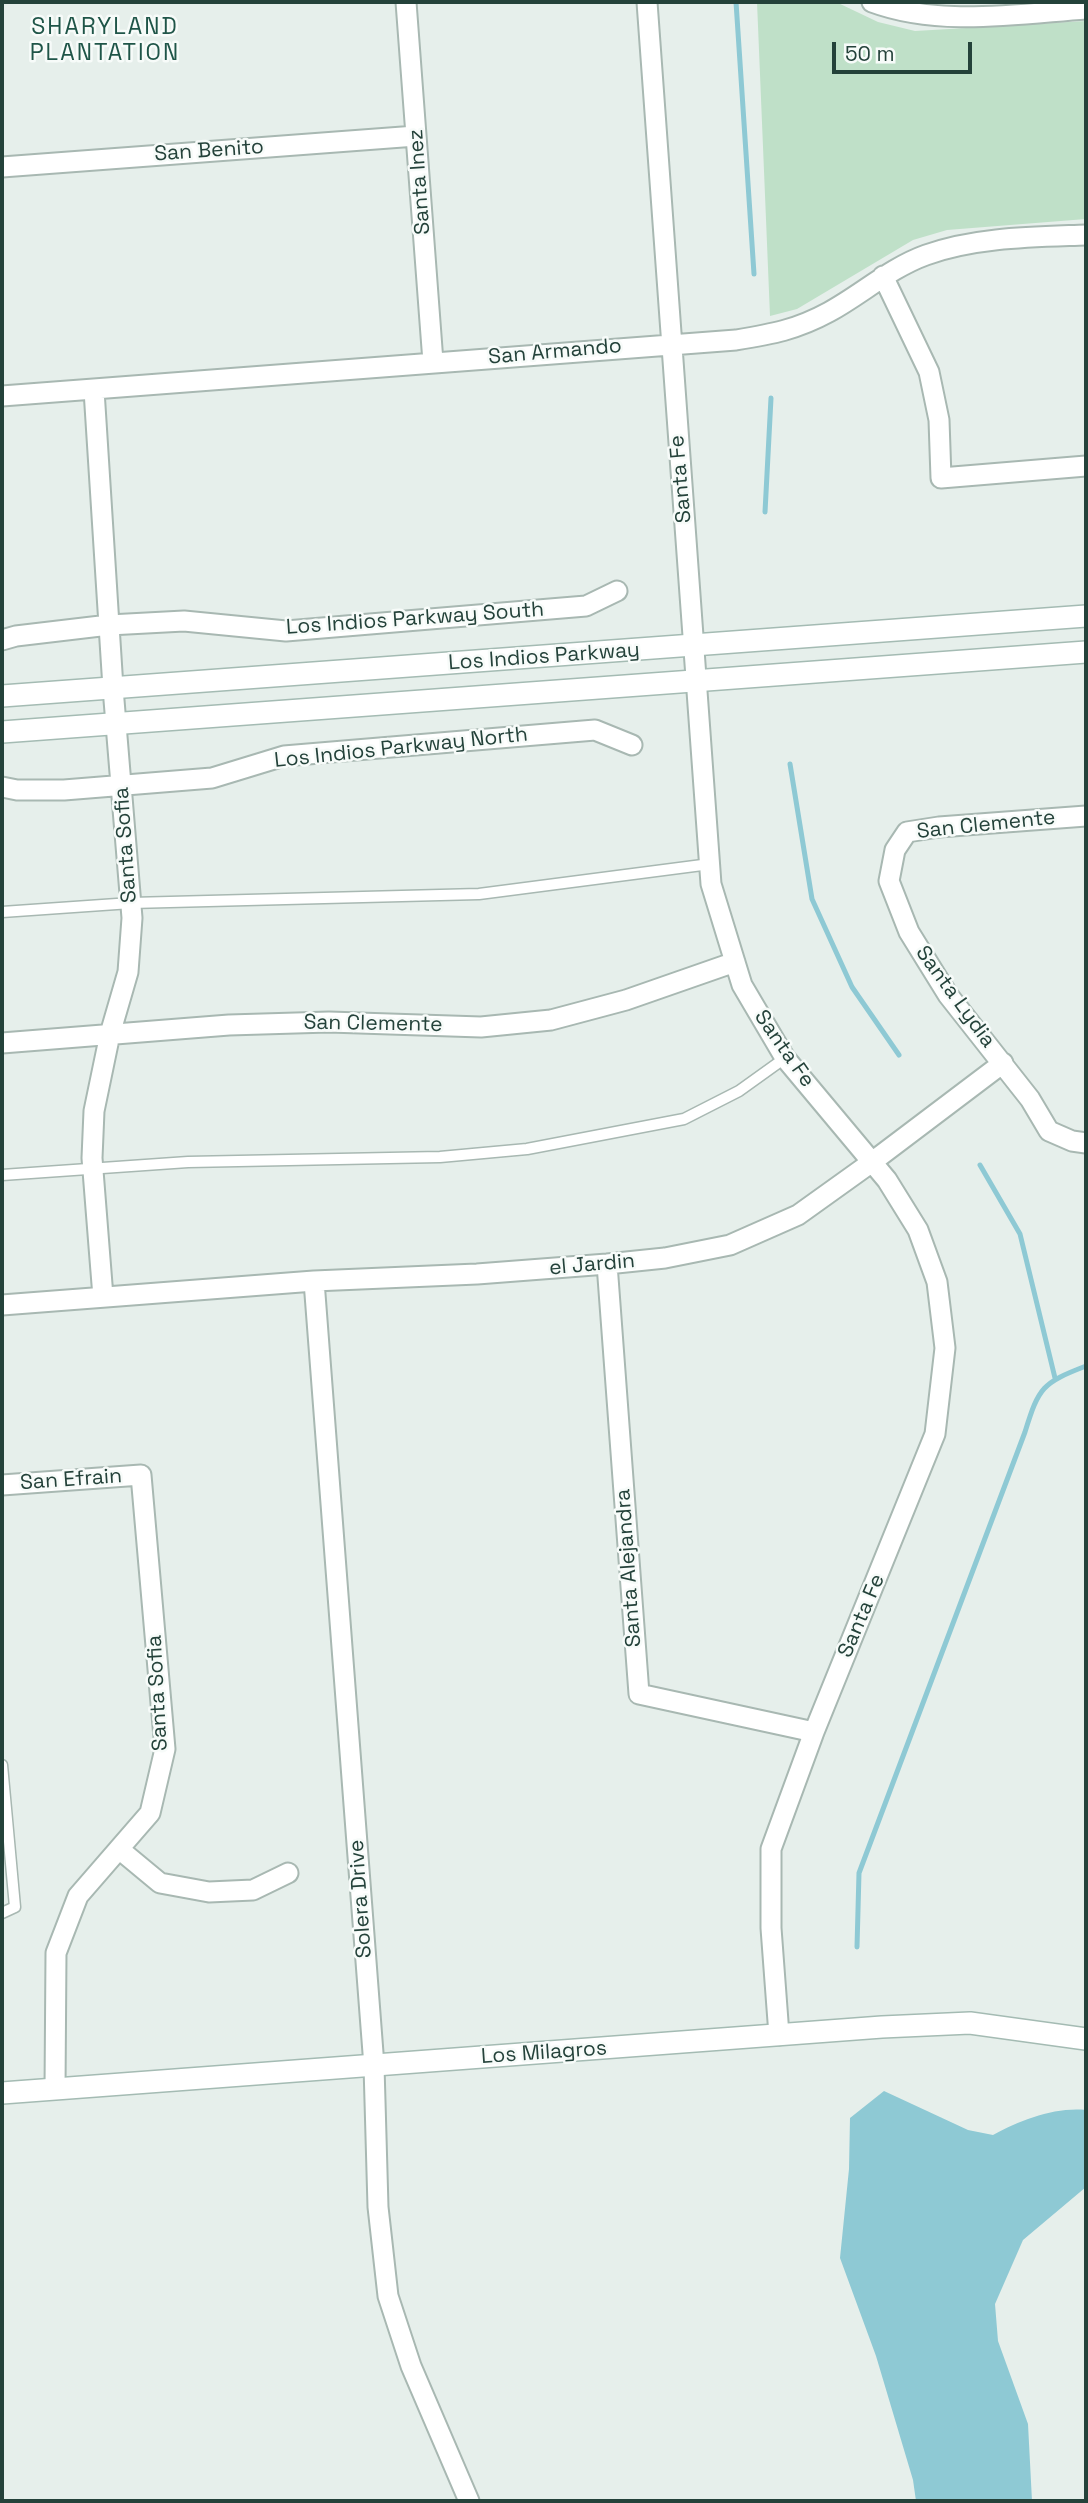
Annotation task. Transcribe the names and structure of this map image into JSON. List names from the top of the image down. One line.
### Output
{"streets":{"street":["San Benito","Santa Inez","San Armando","Santa Fe","Los Indios Parkway South","Los Indios Parkway","Los Indios Parkway North","San Clemente","Santa Sofia","Santa Lydia","el Jardin","San Efrain","Santa Alejandra","Solera Drive","Los Milagros"]},"crossings":[["San Benito","Santa Inez"],["Santa Inez","San Armando"],["San Armando","Santa Fe"],["San Armando","Santa Sofia"],["Santa Fe","Los Indios Parkway"],["Santa Fe","San Clemente"],["Santa Fe","el Jardin"],["Santa Fe","Santa Alejandra"],["Santa Fe","Los Milagros"],["Los Indios Parkway South","Santa Sofia"],["Los Indios Parkway","Santa Sofia"],["Los Indios Parkway North","Santa Sofia"],["San Clemente","Santa Sofia"],["San Clemente","Santa Lydia"],["Santa Sofia","el Jardin"],["Santa Sofia","San Efrain"],["Santa Sofia","Los Milagros"],["Santa Lydia","el Jardin"],["el Jardin","Santa Alejandra"],["el Jardin","Solera Drive"],["Solera Drive","Los Milagros"]],"districts":["SHARYLAND PLANTATION"],"scale_bar":"50 m"}
